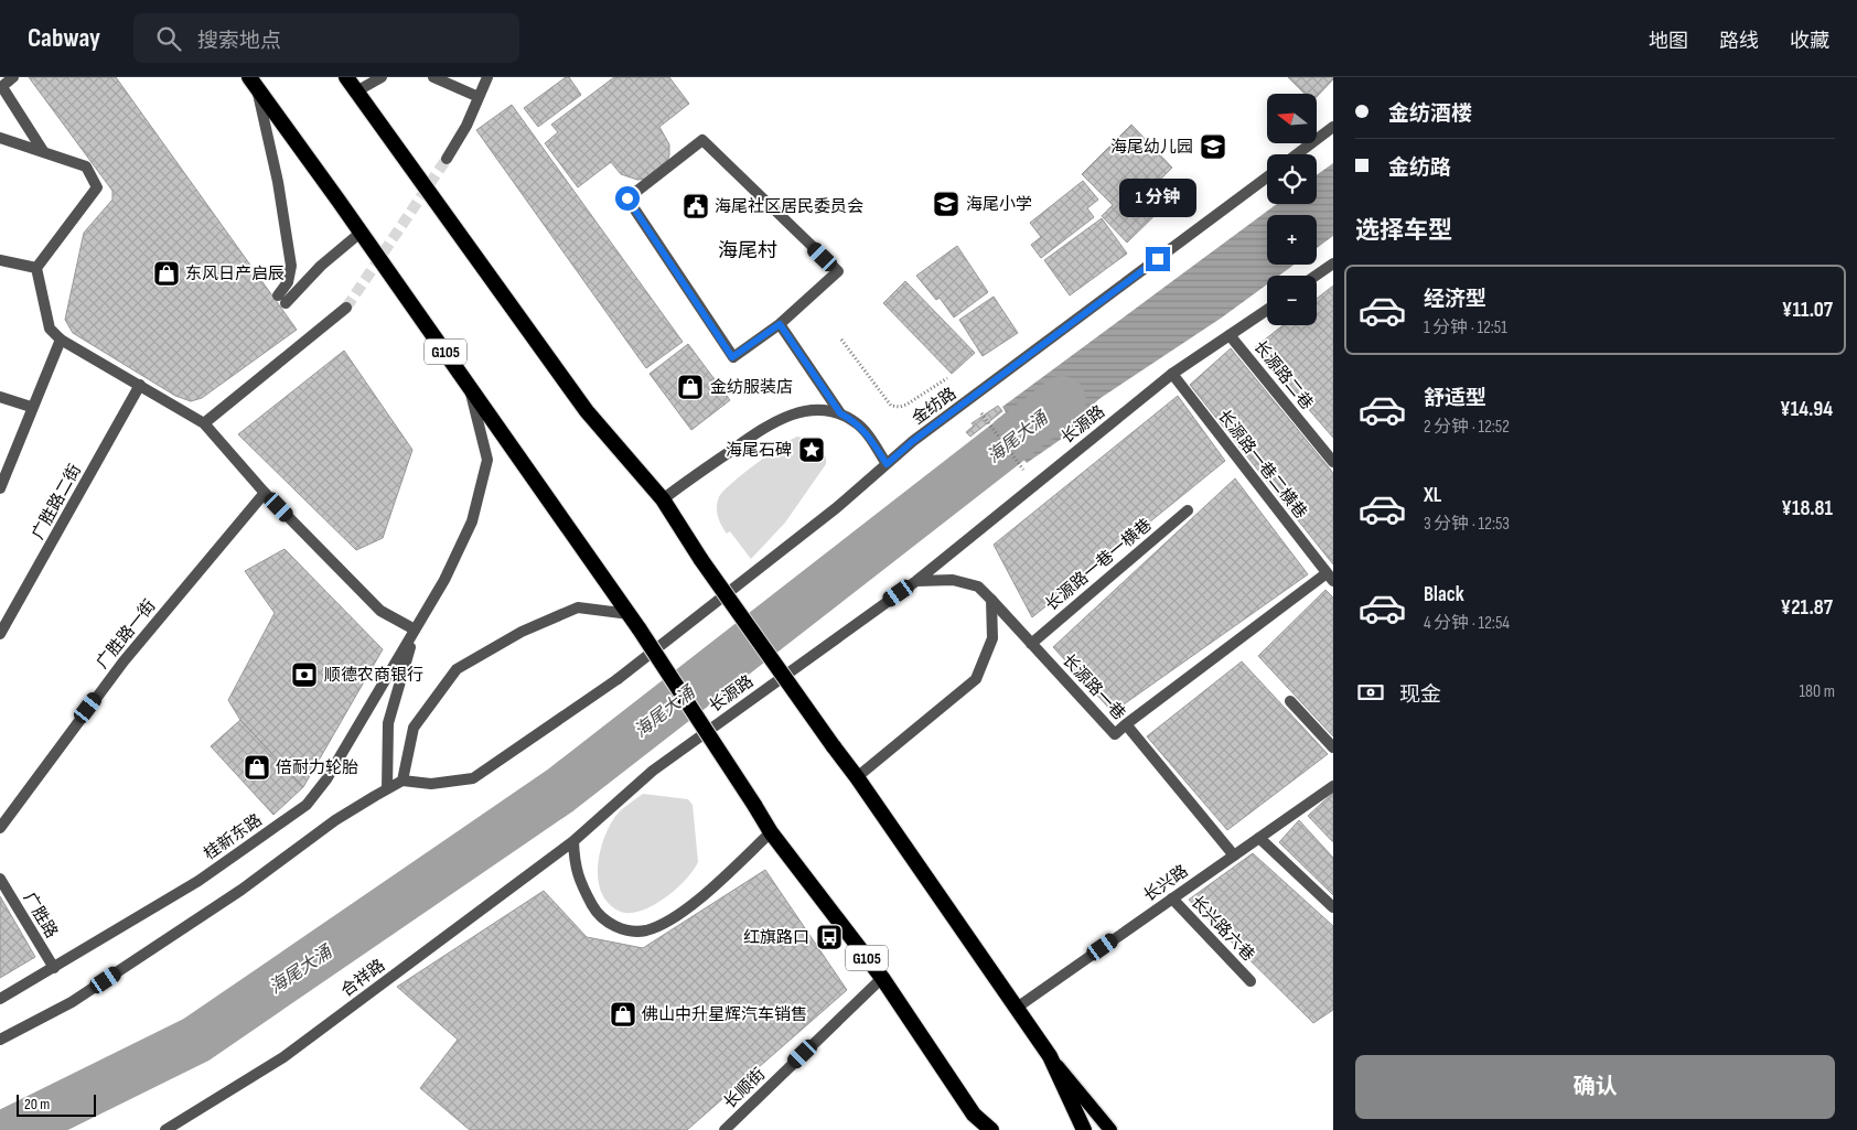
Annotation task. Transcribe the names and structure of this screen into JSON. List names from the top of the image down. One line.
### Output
{"streets":{"highway":["G105"],"street":["长源路二巷","金纺路","长源路","长源路一巷二横巷","广胜路二街","长源路一巷一横巷","广胜路一街","长源路一巷","桂新东路","长兴路","广胜路","长兴路六巷","合祥路","长顺街"]},"crossings":[["G105","桂新东路"],["G105","长顺街"],["长源路二巷","长源路"],["长源路","长源路一巷二横巷"],["长源路","合祥路"],["长源路一巷二横巷","长源路一巷"],["长源路一巷一横巷","长源路一巷"],["长源路一巷","长兴路"],["桂新东路","广胜路"],["长兴路","长兴路六巷"]],"districts":["海尾村"],"water":["海尾大涌"],"places":{"school or university":["海尾幼儿园","海尾小学"],"public building":["海尾社区居民委员会"],"shop":["东风日产启辰","金纺服装店","倍耐力轮胎","佛山中升星辉汽车销售"],"place":["海尾石碑"],"bank":["顺德农商银行"],"bus stop":["红旗路口"]},"scale_bar":"20 m","north":"left","page":{"header":"Cabway","search":"搜索地点","nav":["地图","路线","收藏"],"banner":["金纺酒楼","金纺路"],"map_buttons":["+","−"],"bubble":"1 分钟","heading":"选择车型","list":[{"name":"经济型","note":"1 分钟 · 12:51","value":"¥11.07"},{"name":"舒适型","note":"2 分钟 · 12:52","value":"¥14.94"},{"name":"XL","note":"3 分钟 · 12:53","value":"¥18.81"},{"name":"Black","note":"4 分钟 · 12:54","value":"¥21.87"}],"pay":["现金","180 m"],"buttons":"确认","scale":"20 m"}}
